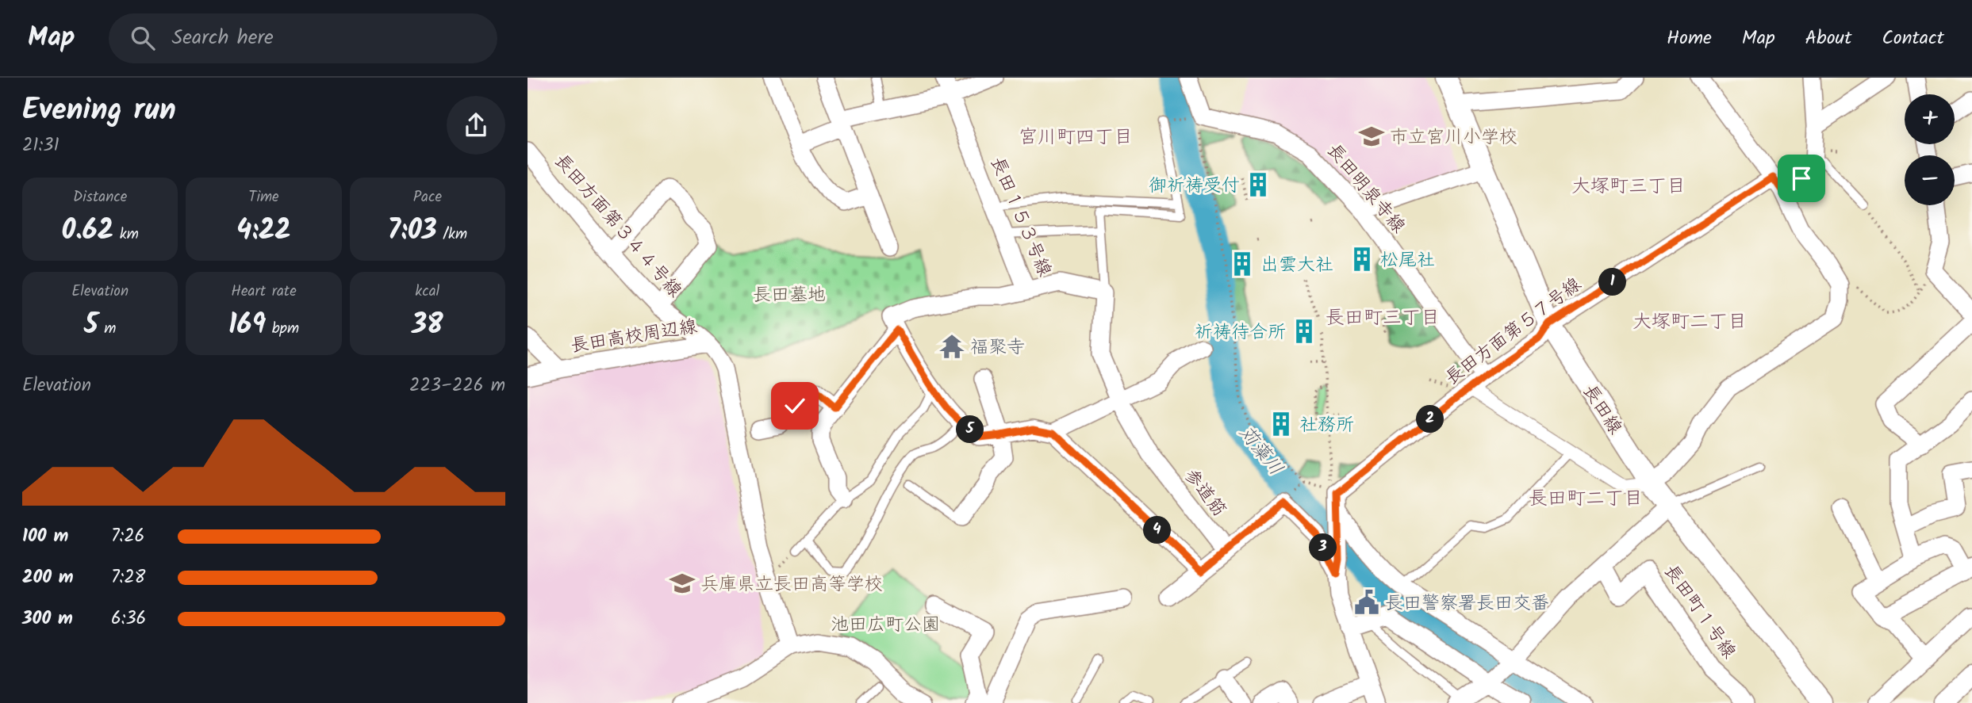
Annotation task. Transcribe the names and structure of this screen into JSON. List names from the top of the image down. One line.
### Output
{"streets":{"street":["長田明泉寺線","長田１５３号線","長田方面第３４４号線","長田方面第５７号線","長田高校周辺線","長田線","参道筋","長田町１号線"]},"crossings":[["長田明泉寺線","長田方面第５７号線"],["長田方面第３４４号線","長田高校周辺線"],["長田方面第５７号線","長田線"]],"districts":["宮川町四丁目","大塚町三丁目","長田町三丁目","大塚町二丁目","長田町二丁目"],"water":["苅藻川"],"parks":["長田墓地","池田広町公園"],"places":{"school or university":["市立宮川小学校","兵庫県立長田高等学校"],"building":["御祈祷受付","松尾社","出雲大社","祈祷待合所","社務所"],"temple":["福聚寺"],"public building":["長田警察署長田交番"]},"page":{"header":"Map","search":"Search here","nav":["Home","Map","About","Contact"],"heading":["Evening run","21:31"],"map_buttons":["+","−"],"stats":[["Distance","0.62 km"],["Time","4:22"],["Pace","7:03 /km"],["Elevation","5 m"],["Heart rate","169 bpm"],["kcal","38"]],"pins":["1","2","5","4","3"],"chart":["Elevation","223–226 m"],"list":[{"name":"100 m","note":"7:26"},{"name":"200 m","note":"7:28"},{"name":"300 m","note":"6:36"}]}}
